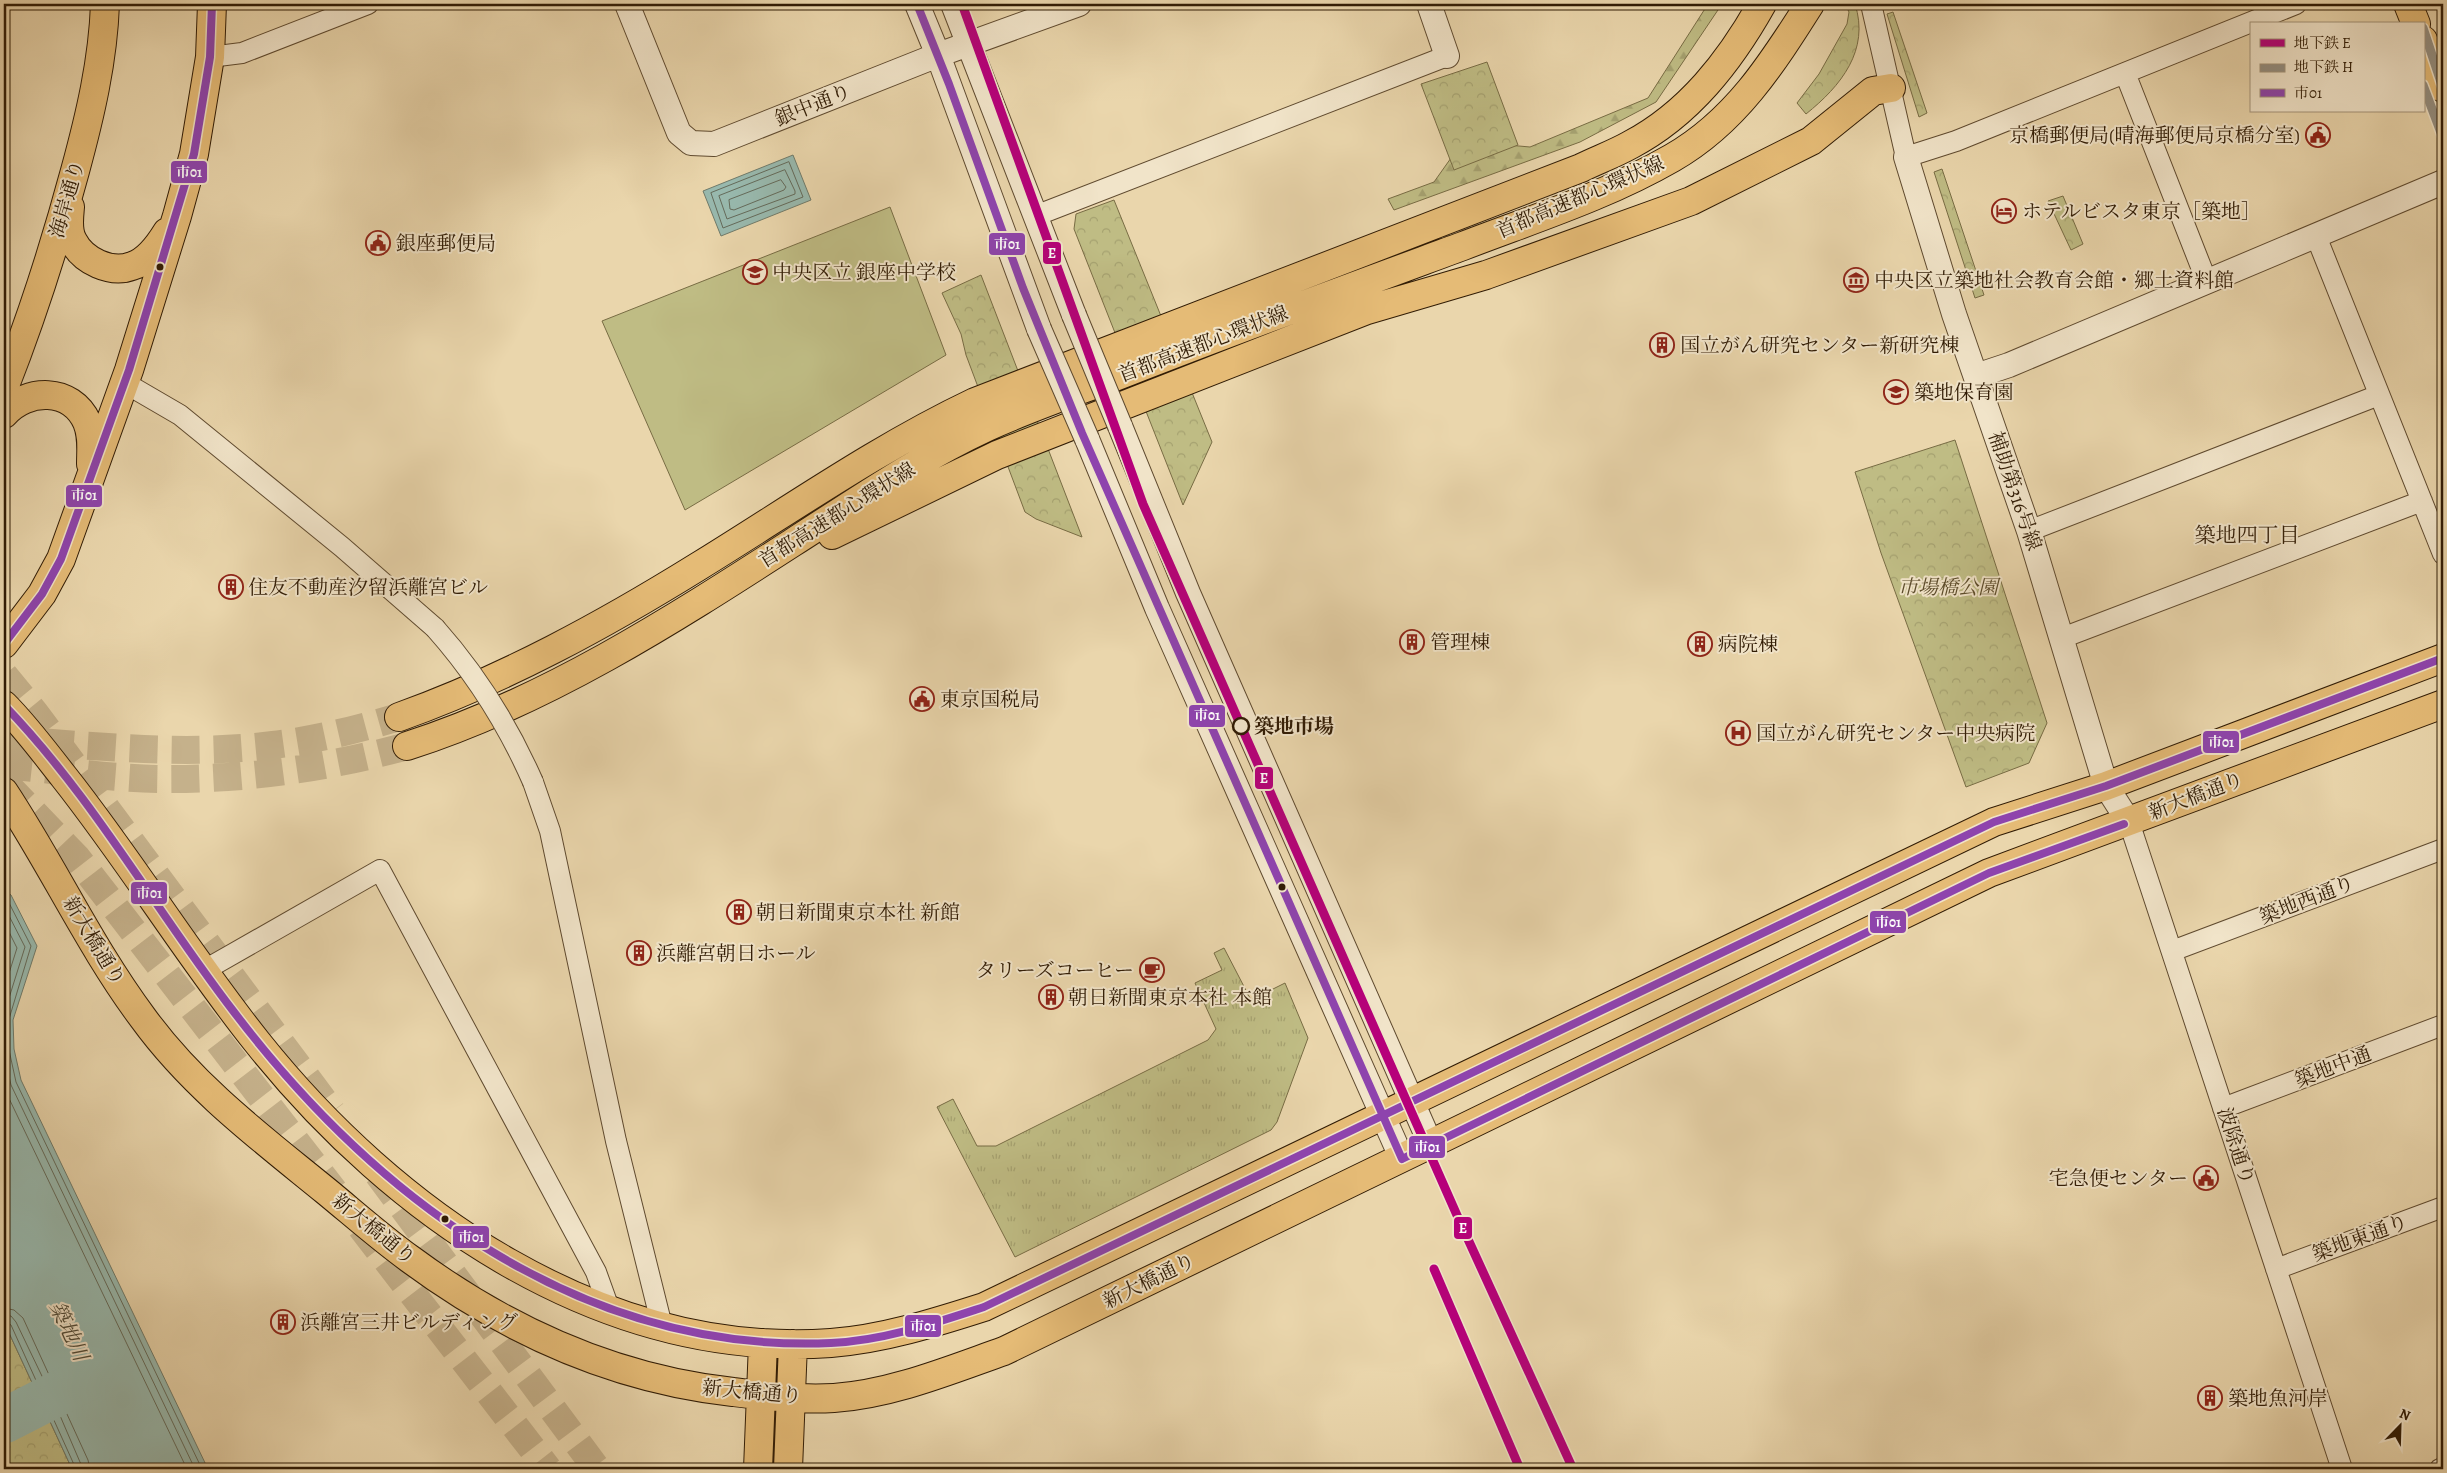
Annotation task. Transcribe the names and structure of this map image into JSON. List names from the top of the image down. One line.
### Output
{"streets":{"main road":["首都高速都心環状線","海岸通り","新大橋通り"],"street":["銀中通り","補助第316号線","築地西通り","築地中通","波除通り","築地東通り"]},"crossings":[["補助第316号線","新大橋通り"],["補助第316号線","波除通り"],["新大橋通り","波除通り"],["築地西通り","波除通り"],["築地中通","波除通り"],["波除通り","築地東通り"]],"districts":["築地四丁目"],"water":["築地川"],"parks":["市場橋公園"],"places":{"public building":["京橋郵便局(晴海郵便局京橋分室)","銀座郵便局","東京国税局","宅急便センター"],"hotel":["ホテルビスタ東京［築地］"],"school or university":["中央区立 銀座中学校","築地保育園"],"museum":["中央区立築地社会教育会館・郷土資料館"],"building":["国立がん研究センター新研究棟","住友不動産汐留浜離宮ビル","管理棟","病院棟","朝日新聞東京本社 新館","浜離宮朝日ホール","朝日新聞東京本社 本館","浜離宮三井ビルディング","築地魚河岸"],"other":["築地市場"],"hospital":["国立がん研究センター中央病院"],"cafe":["タリーズコーヒー"]},"lines":["metro line E","transit line 市01","metro line H"],"legend":["地下鉄 E","地下鉄 H","市01"],"north":"top right"}
